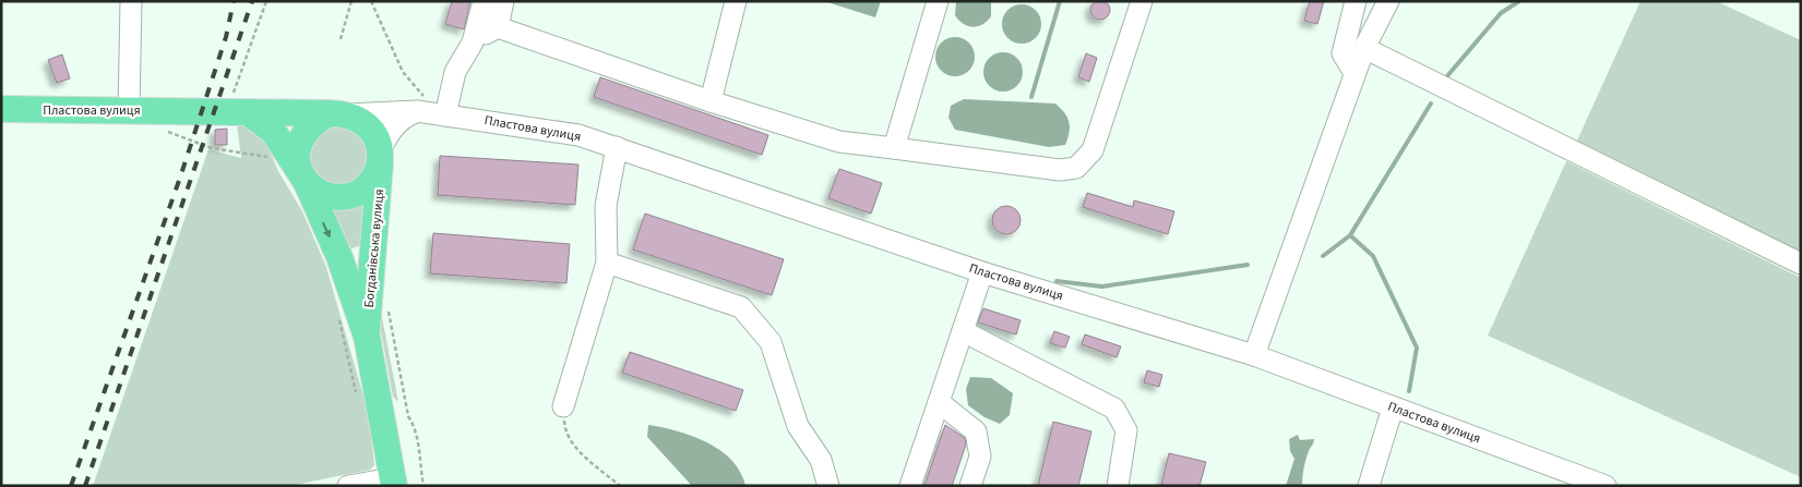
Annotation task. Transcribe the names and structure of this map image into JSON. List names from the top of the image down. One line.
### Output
{"streets":{"main road":["Пластова вулиця","Богданівська вулиця"]},"crossings":[["Пластова вулиця","Богданівська вулиця"]]}
